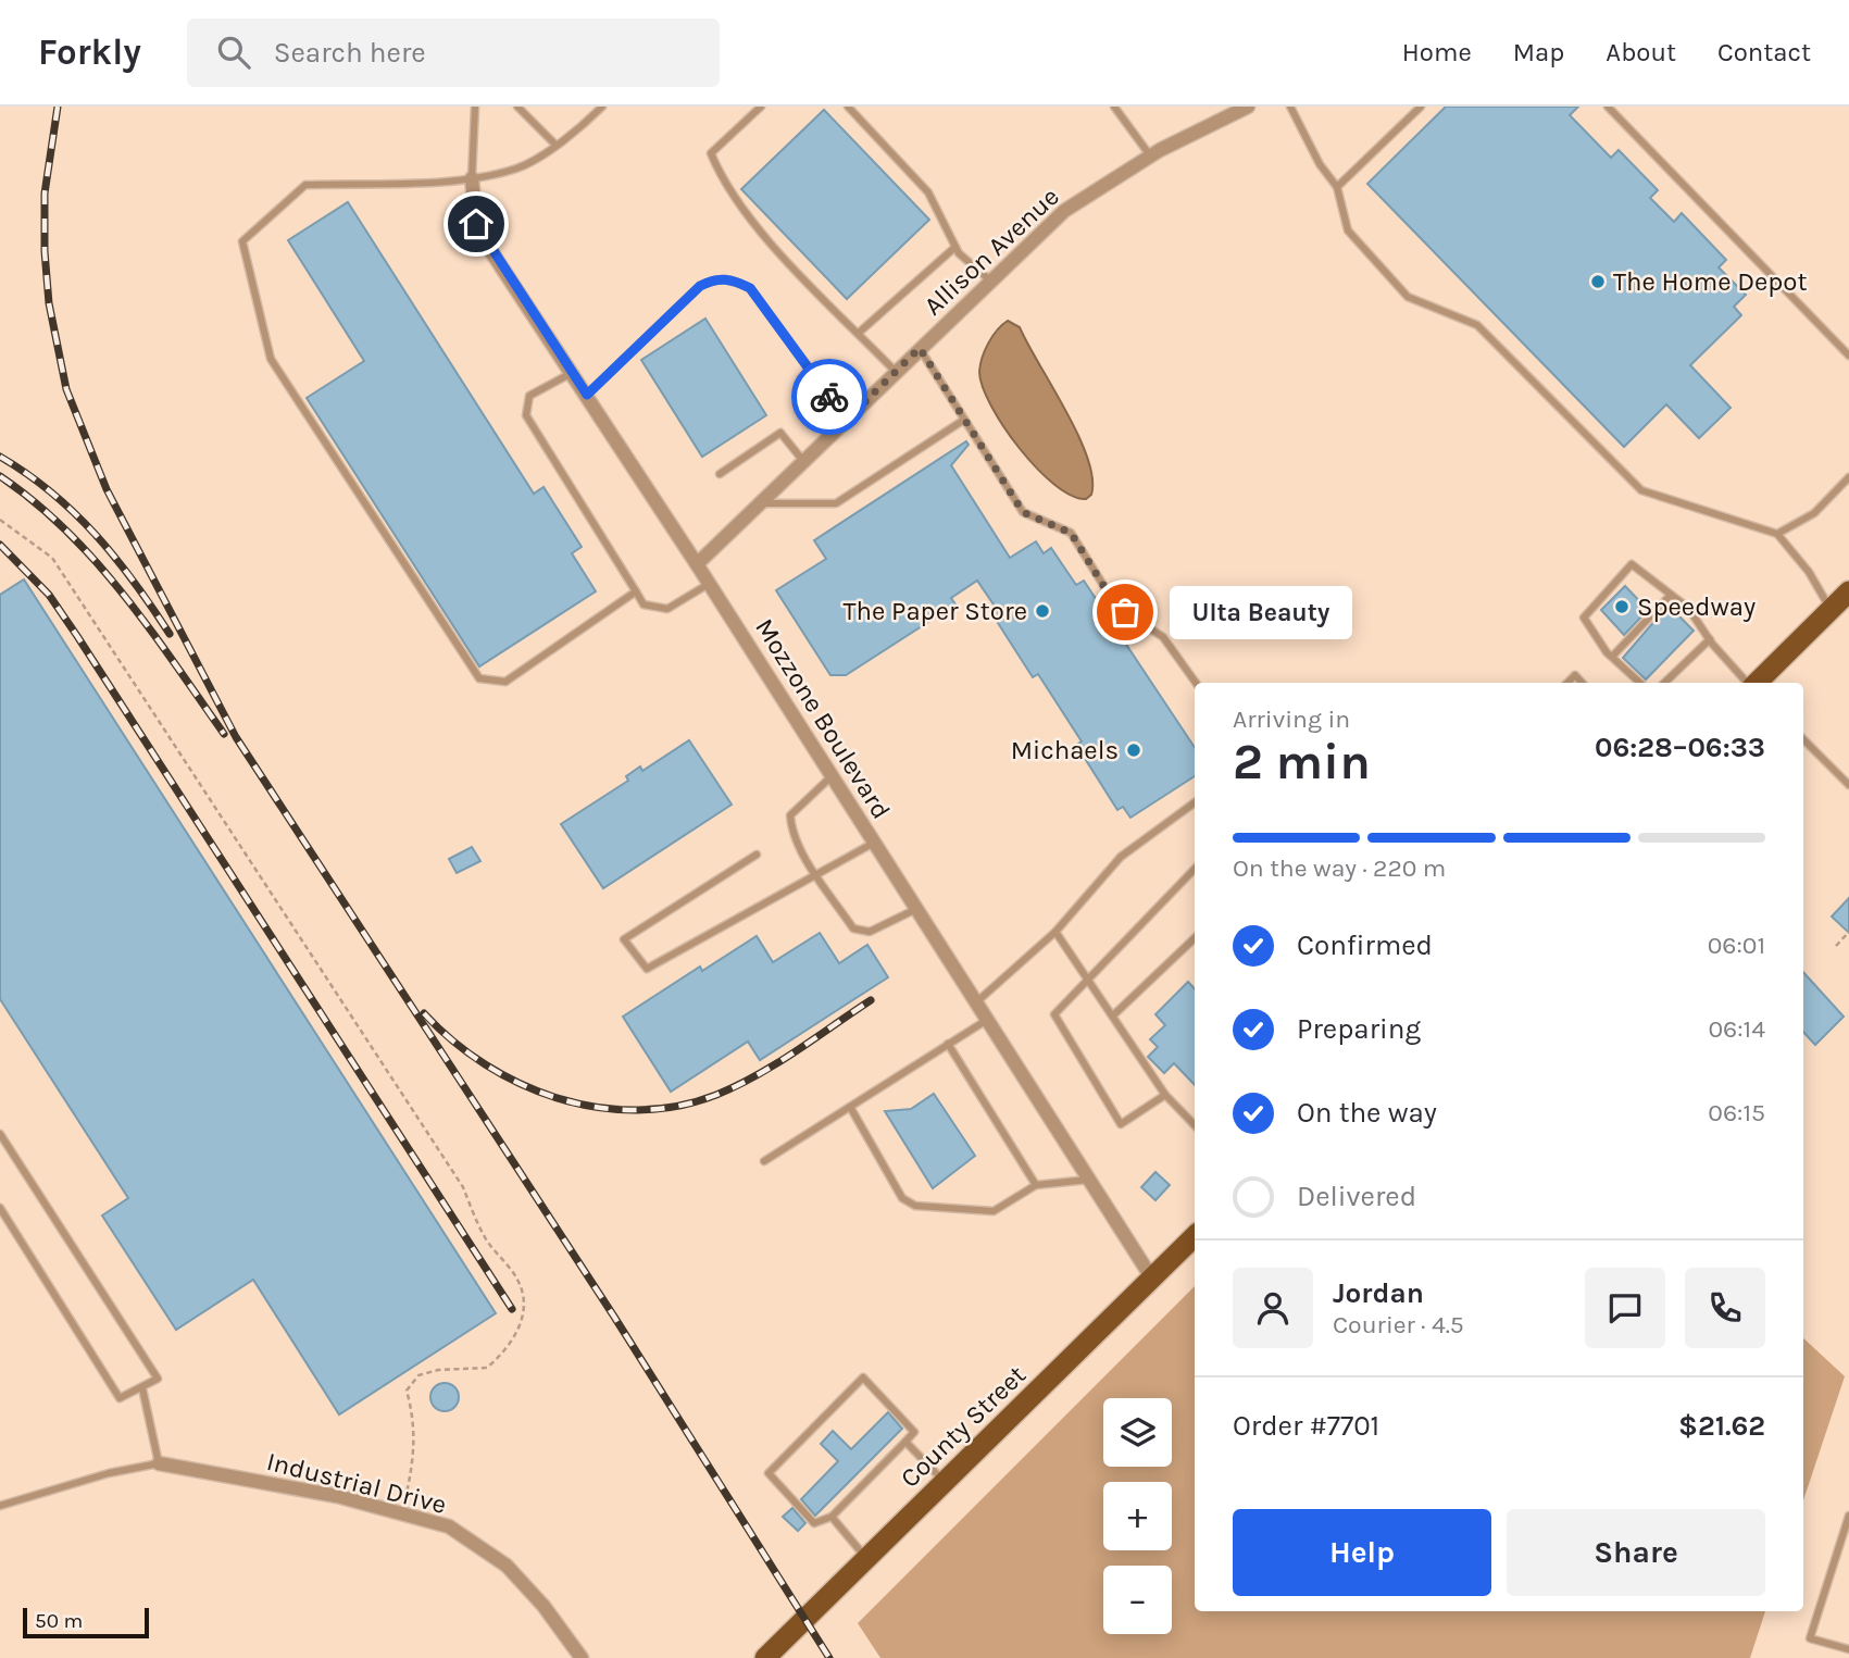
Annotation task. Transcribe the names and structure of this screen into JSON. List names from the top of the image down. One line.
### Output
{"streets":{"main road":["County Street"],"street":["Allison Avenue","Mozzone Boulevard","Industrial Drive"]},"crossings":[["Allison Avenue","Mozzone Boulevard"],["Mozzone Boulevard","County Street"]],"places":["The Home Depot","Speedway","The Paper Store","Ulta Beauty","Michaels"],"scale_bar":"50 m","page":{"header":"Forkly","search":"Search here","nav":["Home","Map","About","Contact"],"bubble":"Ulta Beauty","heading":["2 min","Arriving in","06:28–06:33"],"panel":["Jordan","Courier · 4.5","Order #7701","$21.62"],"bar":"On the way · 220 m","list":[["Confirmed","06:01"],["Preparing","06:14"],["On the way","06:15"],"Delivered"],"map_buttons":["+","−"],"buttons":["Help","Share"],"scale":"50 m"}}
